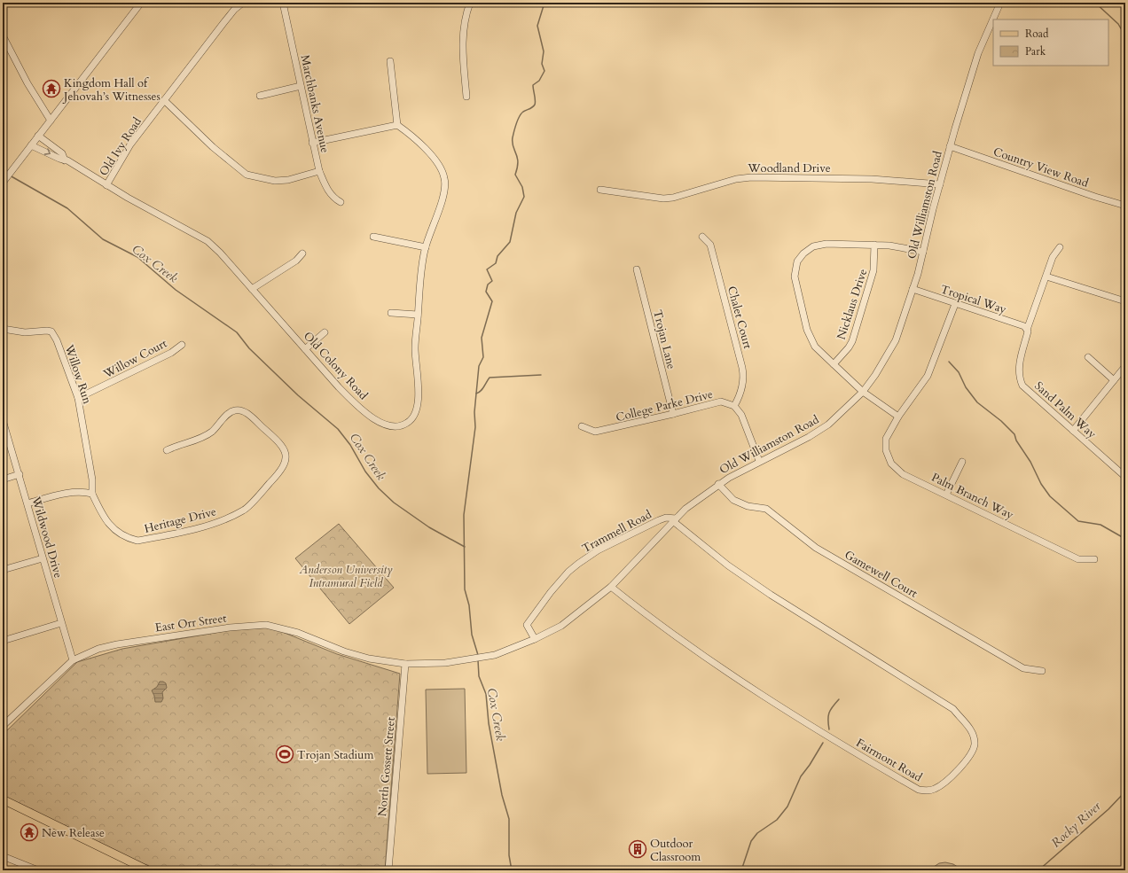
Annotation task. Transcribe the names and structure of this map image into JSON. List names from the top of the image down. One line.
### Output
{"streets":{"street":["Marchbanks Avenue","Old Ivy Road","Country View Road","Woodland Drive","Old Williamston Road","Tropical Way","Nicklaus Drive","Chalet Court","Trojan Lane","Willow Court","Old Colony Road","Willow Run","College Parke Drive","Sand Palm Way","Palm Branch Way","Heritage Drive","Trammell Road","Wildwood Drive","Gamewell Court","East Orr Street","Fairmont Road","North Gossett Street"]},"crossings":[["Old Ivy Road","Old Colony Road"],["Country View Road","Old Williamston Road"],["Woodland Drive","Old Williamston Road"],["Old Williamston Road","Tropical Way"],["Old Williamston Road","Trammell Road"],["Old Williamston Road","Gamewell Court"],["Old Williamston Road","East Orr Street"],["Old Williamston Road","Fairmont Road"],["Old Williamston Road","North Gossett Street"],["Tropical Way","Sand Palm Way"],["Tropical Way","Palm Branch Way"],["Chalet Court","College Parke Drive"],["Trojan Lane","College Parke Drive"],["Willow Court","Willow Run"],["Willow Run","Heritage Drive"],["Trammell Road","Fairmont Road"],["Wildwood Drive","East Orr Street"],["East Orr Street","North Gossett Street"]],"water":["Cox Creek","Rocky River"],"parks":["Anderson University Intramural Field"],"places":{"temple":["Kingdom Hall of Jehovah’s Witnesses","New Release"],"sports":["Trojan Stadium"],"building":["Outdoor Classroom"]},"legend":["Road","Park"]}
